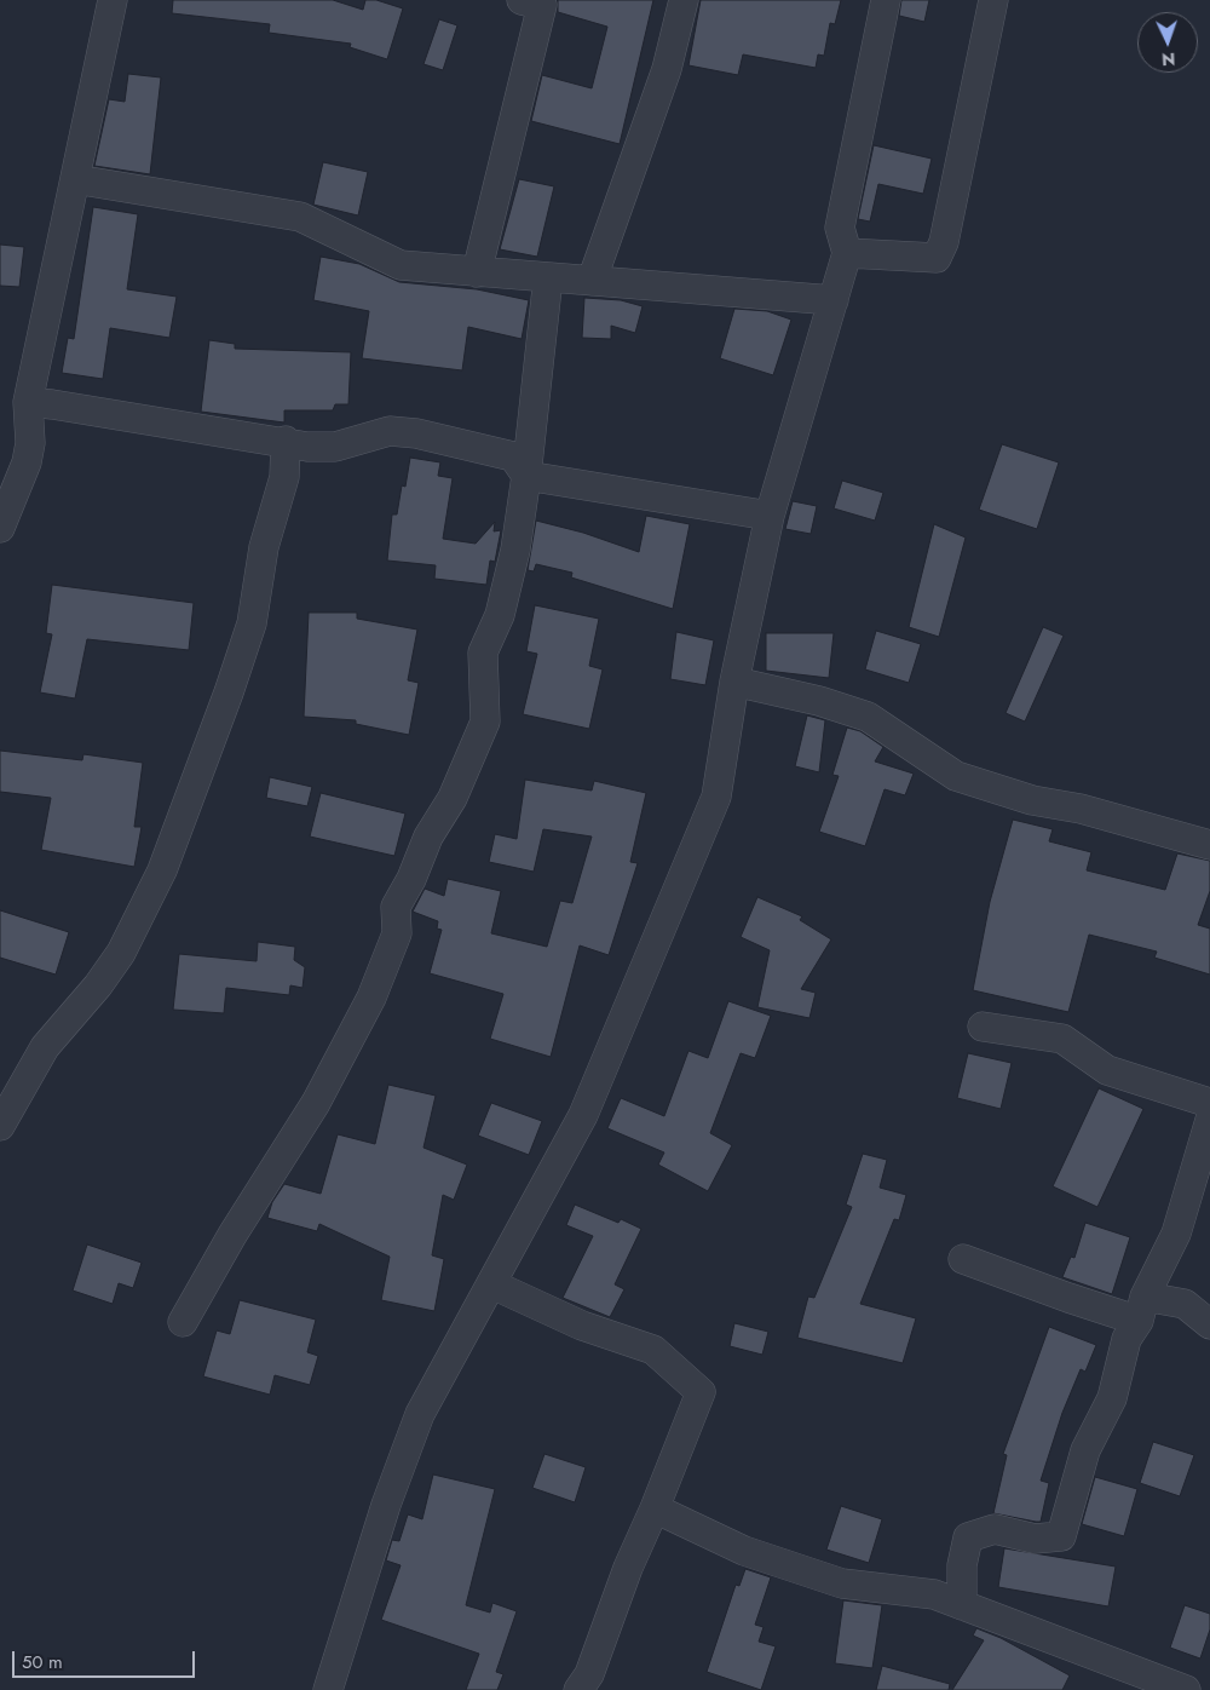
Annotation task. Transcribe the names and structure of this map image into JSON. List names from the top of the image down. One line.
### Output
{"scale_bar":"50 m","north":"bottom"}
